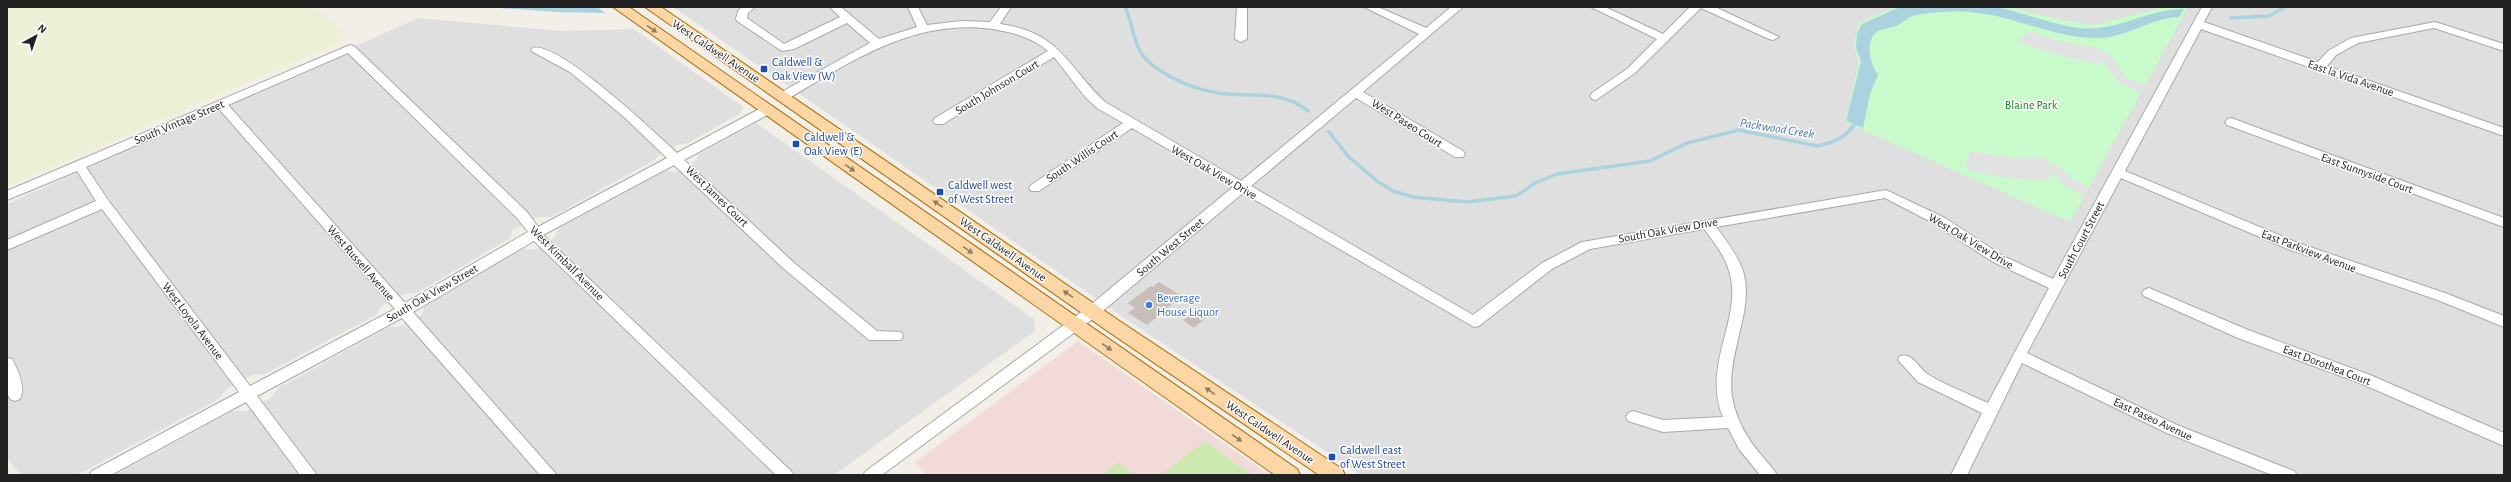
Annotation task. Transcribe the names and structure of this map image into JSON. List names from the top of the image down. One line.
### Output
{"streets":{"main road":["West Caldwell Avenue"],"street":["East la Vida Avenue","South Johnson Court","South Vintage Street","West Paseo Court","South Willis Court","West Oak View Drive","East Sunnyside Court","West James Court","South Oak View Drive","South Court Street","South West Street","East Parkview Avenue","West Russell Avenue","West Kimball Avenue","South Oak View Street","West Loyola Avenue","East Dorothea Court","East Paseo Avenue"]},"crossings":[["West Caldwell Avenue","South West Street"],["West Caldwell Avenue","South Oak View Street"],["East la Vida Avenue","South Court Street"],["South Johnson Court","West Oak View Drive"],["South Vintage Street","West Russell Avenue"],["South Vintage Street","West Kimball Avenue"],["South Vintage Street","West Loyola Avenue"],["West Paseo Court","South West Street"],["South Willis Court","West Oak View Drive"],["West Oak View Drive","South Oak View Drive"],["West Oak View Drive","South Court Street"],["West Oak View Drive","South West Street"],["West James Court","South Oak View Street"],["South Court Street","East Parkview Avenue"],["South Court Street","East Paseo Avenue"],["West Russell Avenue","South Oak View Street"],["West Kimball Avenue","South Oak View Street"],["South Oak View Street","West Loyola Avenue"]],"water":["Packwood Creek"],"parks":["Blaine Park"],"places":{"transit":["Caldwell & Oak View (W)","Caldwell & Oak View (E)","Caldwell west of West Street","Caldwell east of West Street"],"other":["Beverage House Liquor"]},"north":"top right"}
